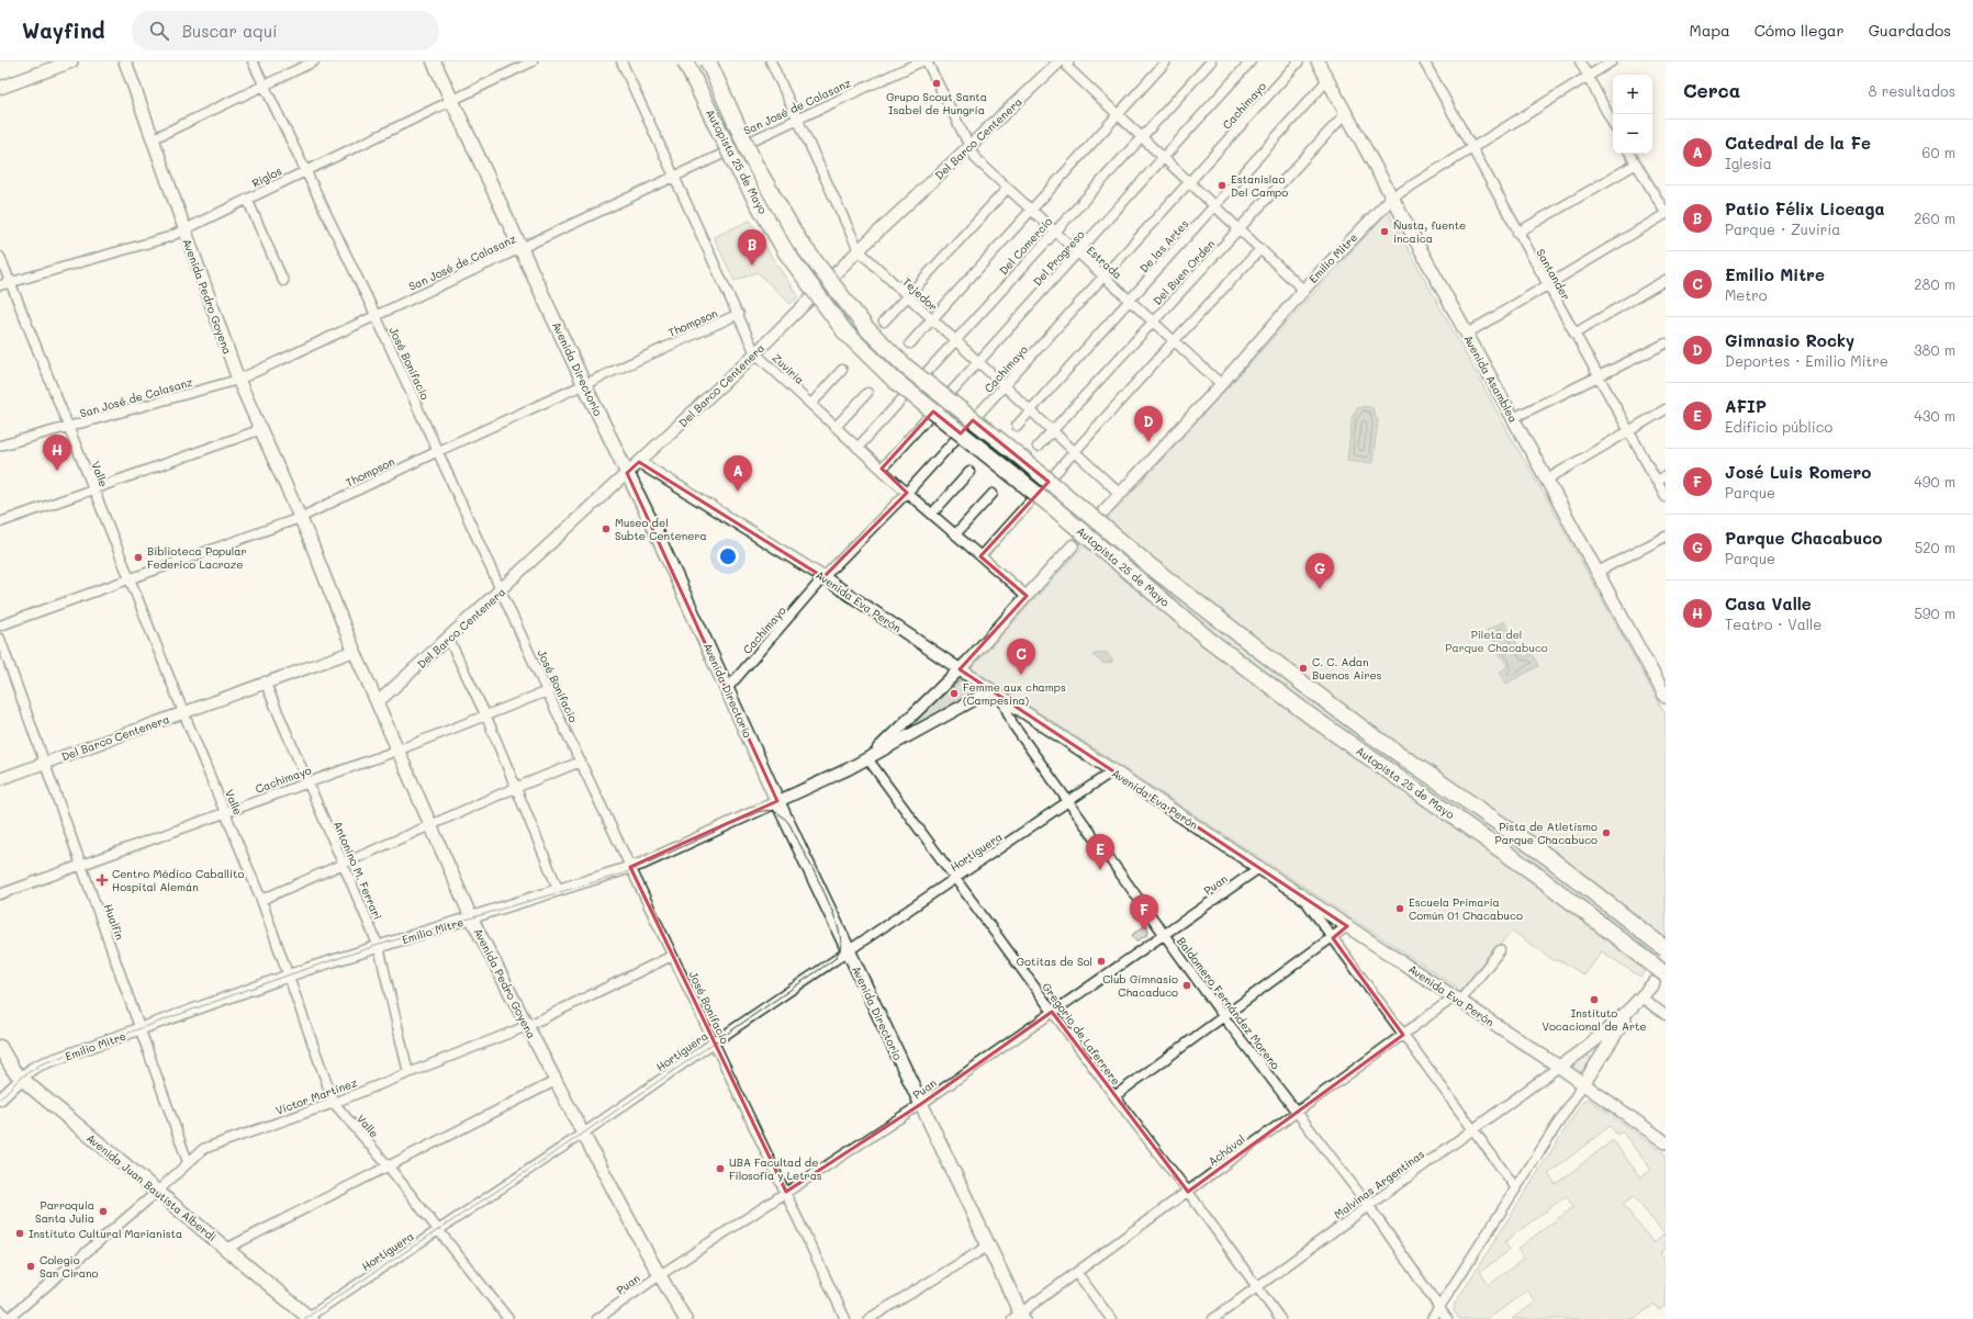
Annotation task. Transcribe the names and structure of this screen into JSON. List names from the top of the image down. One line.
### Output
{"streets":{"highway":["Autopista 25 de Mayo"],"main road":["Avenida Pedro Goyena","Avenida Directorio","Avenida Asamblea","Avenida Eva Perón","Avenida Juan Bautista Alberdi"],"street":["Cachimayo","San José de Calasanz","Del Barco Centenera","Riglos","Del Comercio","De las Artes","Del Progreso","Emilio Mitre","Estrada","Del Buen Orden","Santander","Tejedor","Thompson","José Bonifacio","Zuviría","Valle","Hortiguera","Antonino M. Ferrari","Puan","Hualfin","Baldomero Fernández Moreno","Gregorio de Laferrere","Víctor Martínez","Achával","Malvinas Argentinas"]},"crossings":[["Cachimayo","Estrada"],["Cachimayo","Tejedor"],["Cachimayo","Avenida Pedro Goyena"],["Cachimayo","José Bonifacio"],["Cachimayo","Avenida Directorio"],["Cachimayo","Zuviría"],["Cachimayo","Valle"],["Cachimayo","Avenida Eva Perón"],["Cachimayo","Antonino M. Ferrari"],["Cachimayo","Hualfin"],["San José de Calasanz","Tejedor"],["San José de Calasanz","Avenida Pedro Goyena"],["San José de Calasanz","José Bonifacio"],["San José de Calasanz","Avenida Directorio"],["San José de Calasanz","Zuviría"],["San José de Calasanz","Valle"],["Del Barco Centenera","Estrada"],["Del Barco Centenera","Tejedor"],["Del Barco Centenera","Avenida Pedro Goyena"],["Del Barco Centenera","José Bonifacio"],["Del Barco Centenera","Avenida Directorio"],["Del Barco Centenera","Zuviría"],["Del Barco Centenera","Valle"],["Del Barco Centenera","Avenida Eva Perón"],["Del Barco Centenera","Antonino M. Ferrari"],["Del Barco Centenera","Hualfin"],["Riglos","Avenida Pedro Goyena"],["Riglos","José Bonifacio"],["Riglos","Avenida Directorio"],["Riglos","Valle"],["Del Comercio","Estrada"],["Del Comercio","Tejedor"],["Del Comercio","Zuviría"],["De las Artes","Estrada"],["De las Artes","Tejedor"],["De las Artes","Avenida Asamblea"],["Del Progreso","Estrada"],["Del Progreso","Tejedor"],["Del Progreso","Zuviría"],["Emilio Mitre","Estrada"],["Emilio Mitre","Santander"],["Emilio Mitre","Tejedor"],["Emilio Mitre","Avenida Pedro Goyena"],["Emilio Mitre","José Bonifacio"],["Emilio Mitre","Avenida Directorio"],["Emilio Mitre","Zuviría"],["Emilio Mitre","Avenida Asamblea"],["Emilio Mitre","Valle"],["Emilio Mitre","Avenida Eva Perón"],["Emilio Mitre","Antonino M. Ferrari"],["Emilio Mitre","Hualfin"],["Emilio Mitre","Baldomero Fernández Moreno"],["Emilio Mitre","Gregorio de Laferrere"],["Emilio Mitre","Avenida Juan Bautista Alberdi"],["Estrada","Del Buen Orden"],["Del Buen Orden","Tejedor"],["Del Buen Orden","Avenida Asamblea"],["Avenida Pedro Goyena","Thompson"],["Avenida Pedro Goyena","Hortiguera"],["Avenida Pedro Goyena","Puan"],["Avenida Pedro Goyena","Víctor Martínez"],["Thompson","José Bonifacio"],["Thompson","Avenida Directorio"],["Thompson","Zuviría"],["Thompson","Valle"],["José Bonifacio","Hortiguera"],["José Bonifacio","Puan"],["José Bonifacio","Víctor Martínez"],["Avenida Directorio","Hortiguera"],["Avenida Directorio","Puan"],["Avenida Directorio","Achával"],["Valle","Hortiguera"],["Valle","Víctor Martínez"],["Avenida Eva Perón","Hortiguera"],["Avenida Eva Perón","Puan"],["Avenida Eva Perón","Baldomero Fernández Moreno"],["Avenida Eva Perón","Achával"],["Avenida Eva Perón","Malvinas Argentinas"],["Hortiguera","Baldomero Fernández Moreno"],["Hortiguera","Gregorio de Laferrere"],["Hortiguera","Avenida Juan Bautista Alberdi"],["Antonino M. Ferrari","Víctor Martínez"],["Puan","Baldomero Fernández Moreno"],["Puan","Gregorio de Laferrere"],["Hualfin","Víctor Martínez"],["Baldomero Fernández Moreno","Achával"],["Baldomero Fernández Moreno","Malvinas Argentinas"],["Gregorio de Laferrere","Achával"],["Gregorio de Laferrere","Malvinas Argentinas"],["Víctor Martínez","Avenida Juan Bautista Alberdi"]],"parks":["Pileta del Parque Chacabuco"],"places":{"other":["Grupo Scout Santa Isabel de Hungría","Estanislao Del Campo","Ñusta, fuente incaica","Museo del Subte Centenera","Biblioteca Popular Federico Lacroze","C. C. Adan Buenos Aires","Femme aux champs (Campesina)","Pista de Atletismo Parque Chacabuco","Escuela Primaria Común 01 Chacabuco","Gotitas de Sol","Club Gimnasio Chacaduco","Instituto Vocacional de Arte","UBA Facultad de Filosofía y Letras","Parroquia Santa Julia","Instituto Cultural Marianista","Colegio San Cirano"],"health":["Centro Médico Caballito Hospital Alemán"]},"page":{"header":"Wayfind","search":"Buscar aquí","nav":["Mapa","Cómo llegar","Guardados"],"heading":["Cerca","8 resultados"],"map_buttons":["+","−"],"list":[{"mark":"A","name":"Catedral de la Fe","note":"Iglesia","value":"60 m"},{"mark":"B","name":"Patio Félix Liceaga","note":"Parque · Zuviría","value":"260 m"},{"mark":"C","name":"Emilio Mitre","note":"Metro","value":"280 m"},{"mark":"D","name":"Gimnasio Rocky","note":"Deportes · Emilio Mitre","value":"380 m"},{"mark":"E","name":"AFIP","note":"Edificio público","value":"430 m"},{"mark":"F","name":"José Luis Romero","note":"Parque","value":"490 m"},{"mark":"G","name":"Parque Chacabuco","note":"Parque","value":"520 m"},{"mark":"H","name":"Casa Valle","note":"Teatro · Valle","value":"590 m"}],"pins":["B","D","H","A","G","C","E","F"]}}
